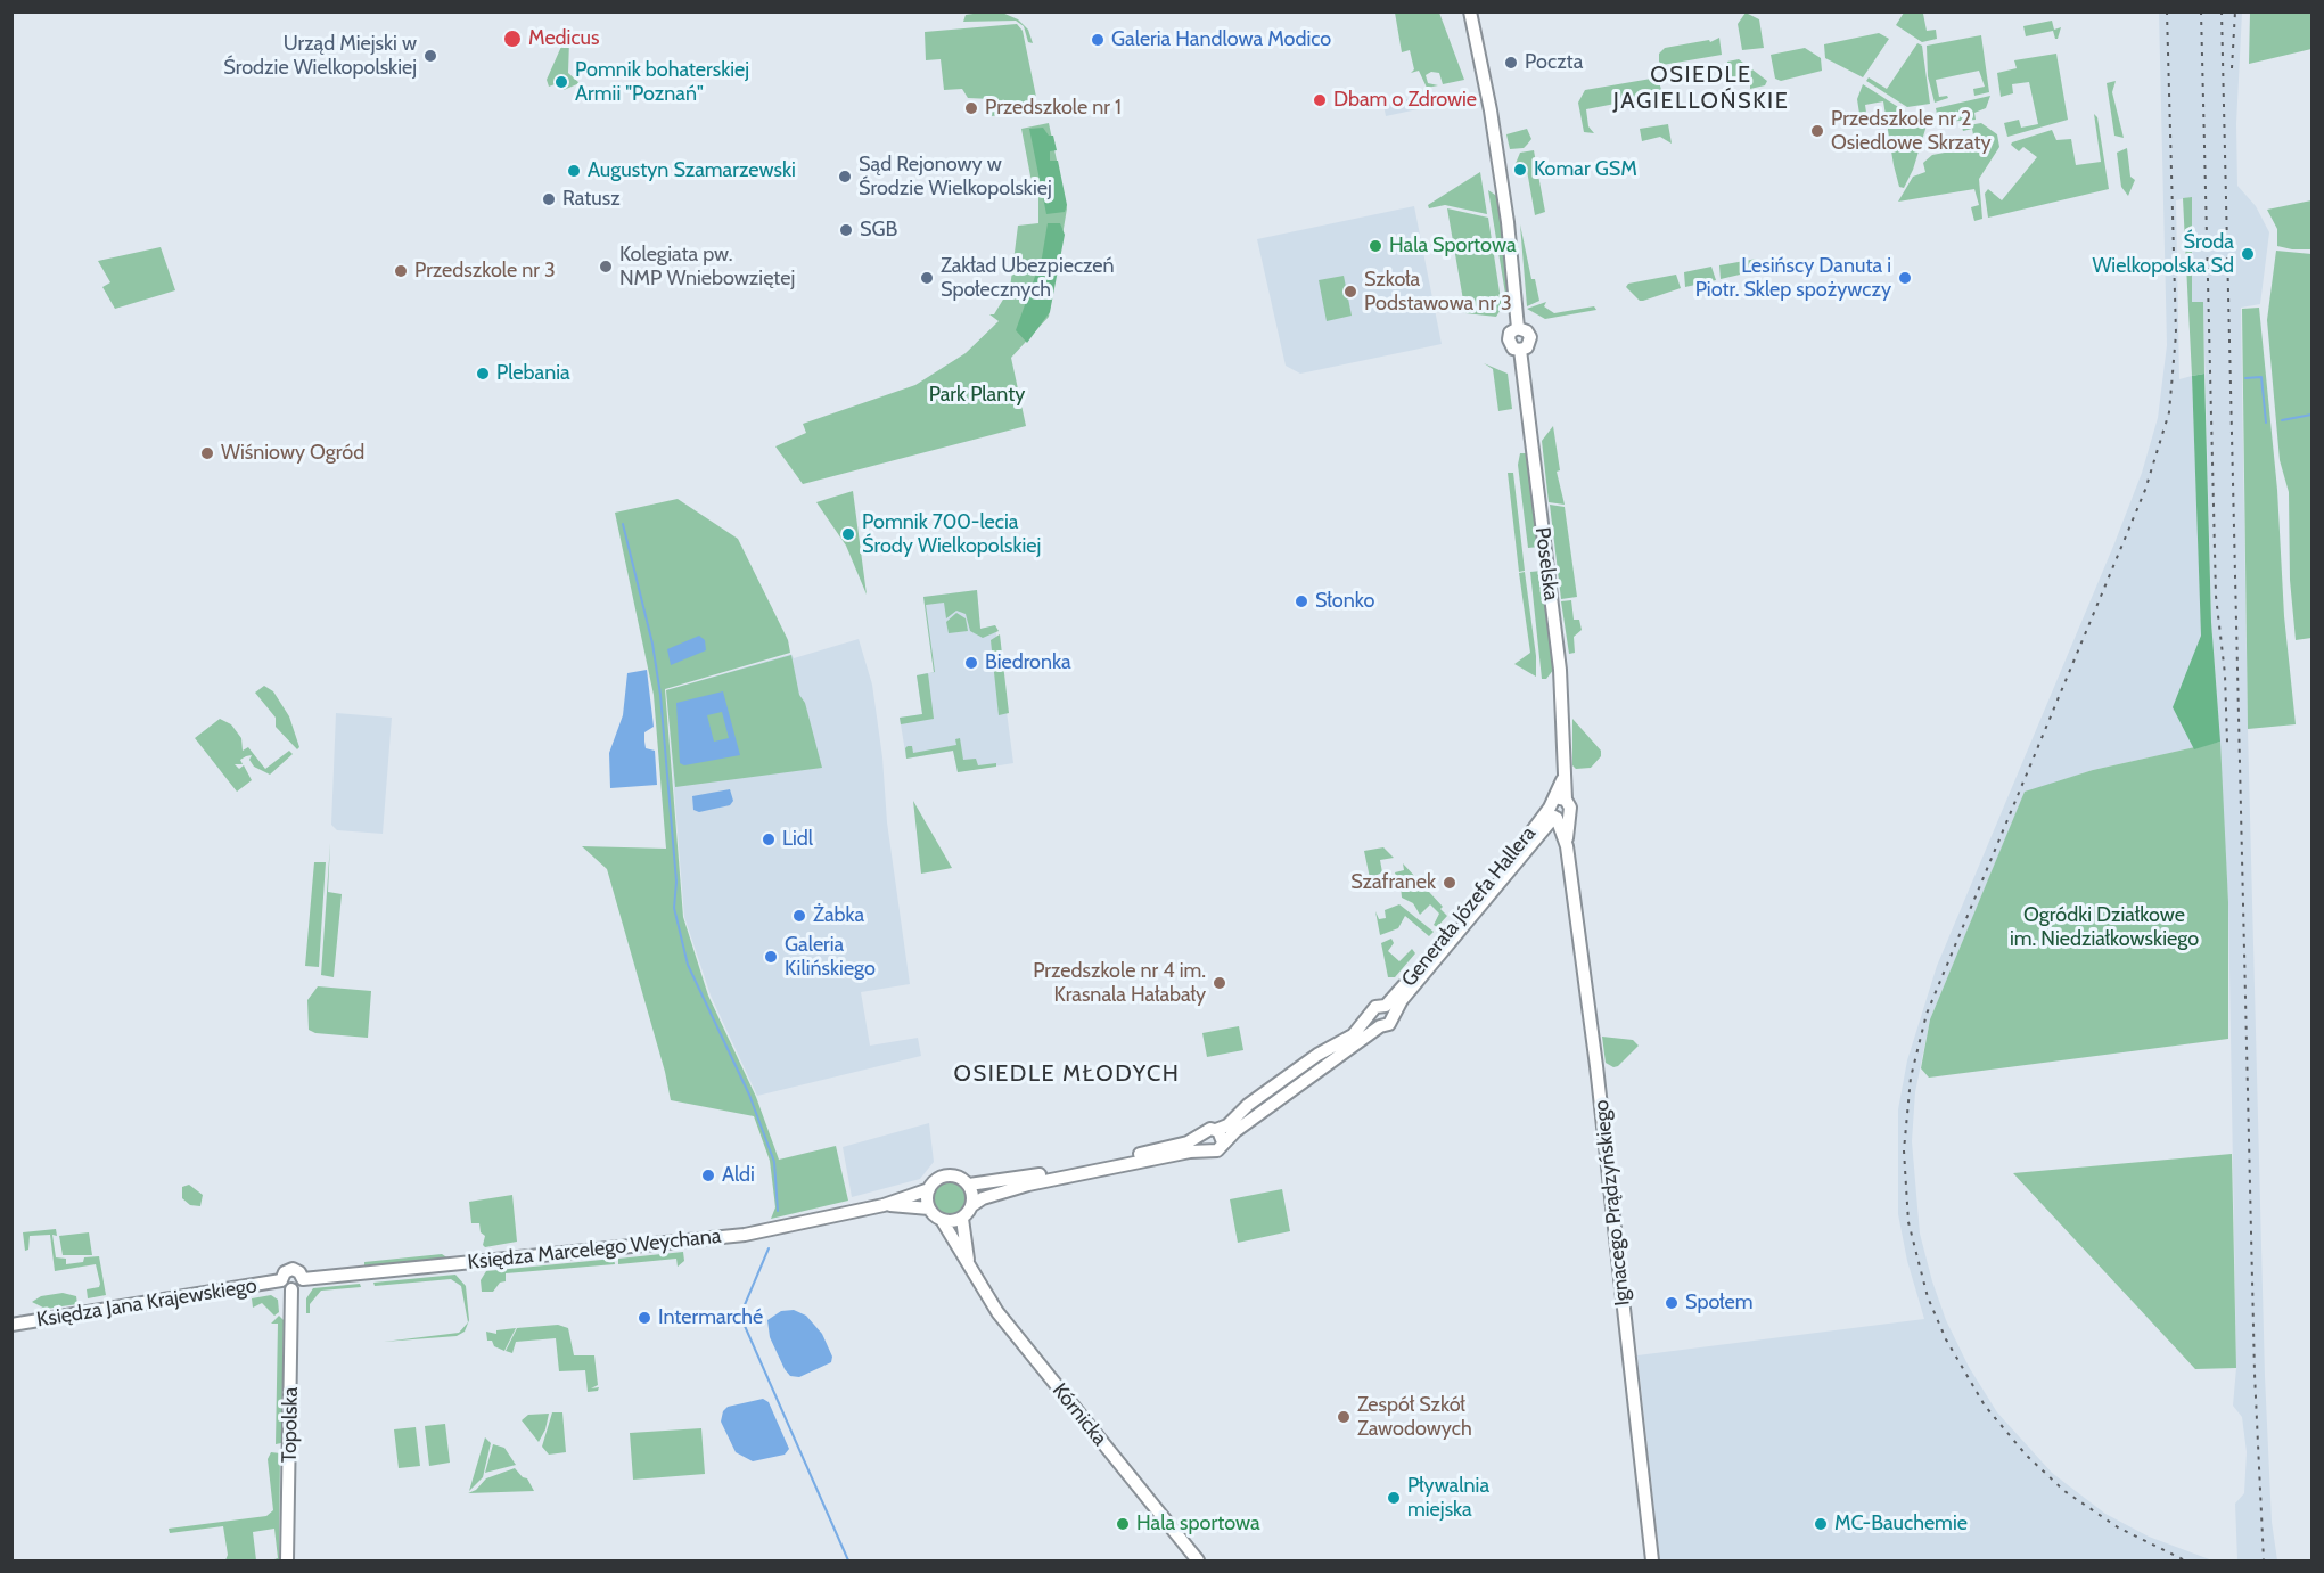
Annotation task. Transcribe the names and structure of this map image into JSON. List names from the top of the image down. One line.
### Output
{"streets":{"street":["Poselska","Generała Józefa Hallera","Ignacego Prądzyńskiego","Księdza Marcelego Weychana","Księdza Jana Krajewskiego","Kórnicka","Topolska"]},"crossings":[["Poselska","Generała Józefa Hallera"],["Poselska","Ignacego Prądzyńskiego"],["Generała Józefa Hallera","Ignacego Prądzyńskiego"],["Księdza Marcelego Weychana","Księdza Jana Krajewskiego"],["Księdza Marcelego Weychana","Kórnicka"],["Księdza Marcelego Weychana","Topolska"],["Księdza Jana Krajewskiego","Topolska"]],"districts":["OSIEDLE JAGIELLOŃSKIE","OSIEDLE MŁODYCH"],"parks":["Park Planty","Ogródki Działkowe im. Niedziałkowskiego"],"places":["Medicus","Galeria Handlowa Modico","Urząd Miejski w Środzie Wielkopolskiej","Poczta","Pomnik bohaterskiej Armii \"Poznań\"","Dbam o Zdrowie","Przedszkole nr 1","Przedszkole nr 2 Osiedlowe Skrzaty","Komar GSM","Augustyn Szamarzewski","Sąd Rejonowy w Środzie Wielkopolskiej","Ratusz","SGB","Hala Sportowa","Środa Wielkopolska Sd","Kolegiata pw. NMP Wniebowziętej","Przedszkole nr 3","Zakład Ubezpieczeń Społecznych","Lesińscy Danuta i Piotr. Sklep spożywczy","Szkoła Podstawowa nr 3","Plebania","Wiśniowy Ogród","Pomnik 700-lecia Środy Wielkopolskiej","Słonko","Biedronka","Lidl","Szafranek","Żabka","Galeria Kilińskiego","Przedszkole nr 4 im. Krasnala Hałabały","Aldi","Społem","Intermarché","Zespół Szkół Zawodowych","Pływalnia miejska","Hala sportowa","MC-Bauchemie"]}
